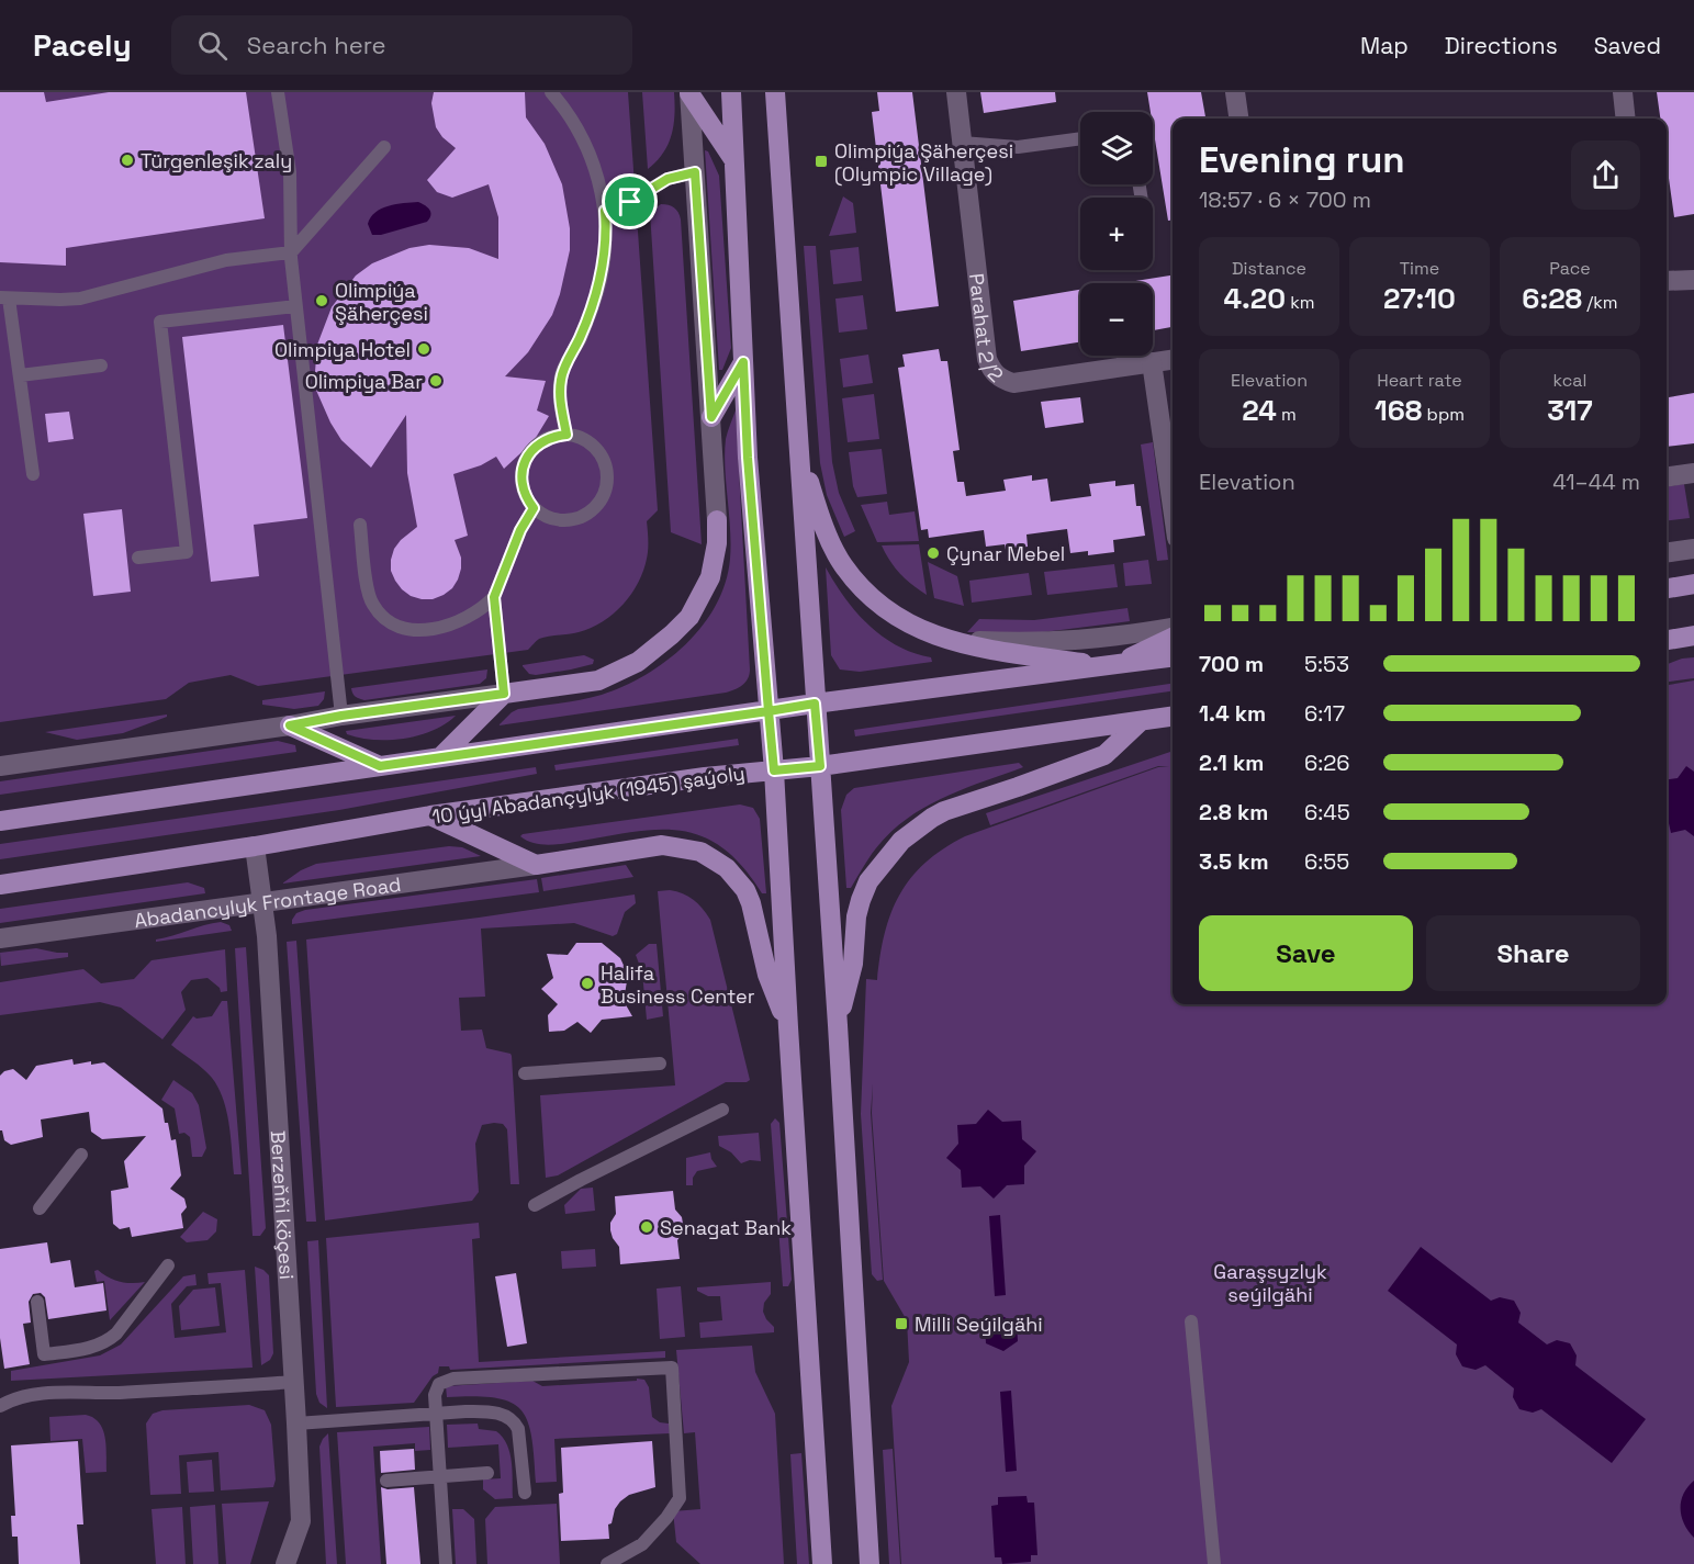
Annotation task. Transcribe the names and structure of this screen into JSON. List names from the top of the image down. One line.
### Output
{"streets":{"main road":["10 ýyl Abadançylyk (1945) şaýoly"],"street":["Parahat 2/2","Abadancylyk Frontage Road","Berzeňňi köçesi"]},"crossings":[["10 ýyl Abadançylyk (1945) şaýoly","Berzeňňi köçesi"],["Abadancylyk Frontage Road","Berzeňňi köçesi"]],"parks":["Garaşsyzlyk seýilgähi"],"places":{"other":["Türgenleşik zaly","Olimpiýa Şäherçesi","Olimpiya Hotel","Olimpiya Bar","Çynar Mebel","Halifa Business Center","Senagat Bank"],"transit":["Olimpiýa Şäherçesi (Olympic Village)","Milli Seýilgähi"]},"page":{"header":"Pacely","search":"Search here","nav":["Map","Directions","Saved"],"map_buttons":["+","−"],"heading":["Evening run","18:57 · 6 × 700 m"],"stats":[["Distance","4.20 km"],["Time","27:10"],["Pace","6:28 /km"],["Elevation","24 m"],["Heart rate","168 bpm"],["kcal","317"]],"chart":["Elevation","41–44 m"],"list":[{"name":"700 m","note":"5:53"},{"name":"1.4 km","note":"6:17"},{"name":"2.1 km","note":"6:26"},{"name":"2.8 km","note":"6:45"},{"name":"3.5 km","note":"6:55"}],"buttons":["Save","Share"]}}
